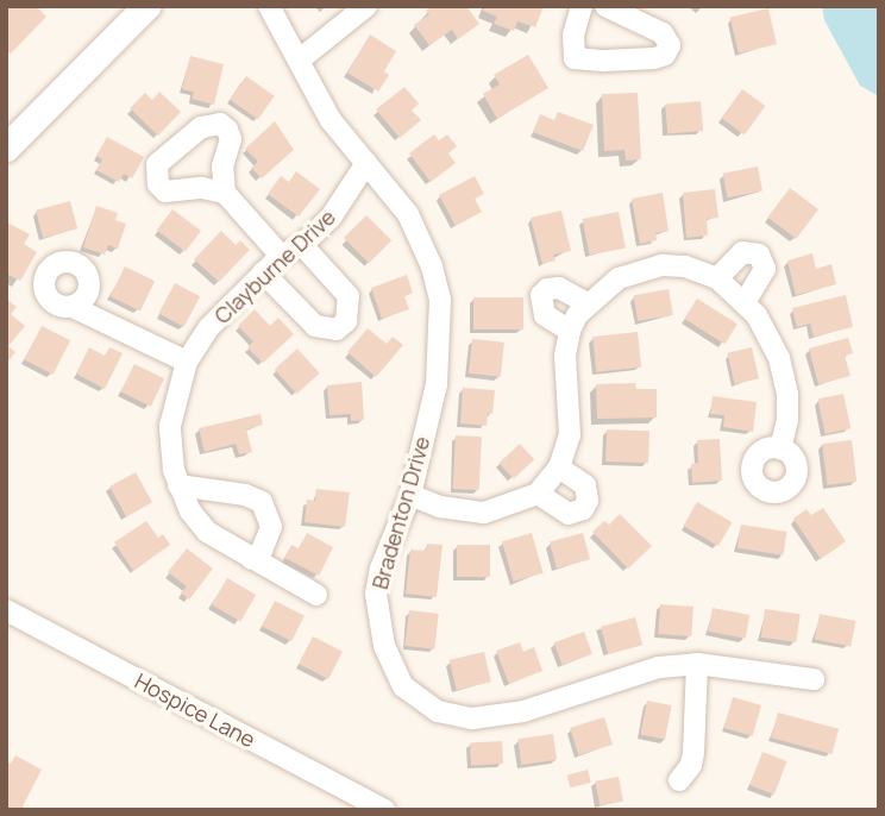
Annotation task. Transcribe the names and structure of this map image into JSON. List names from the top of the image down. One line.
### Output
{"streets":{"street":["Clayburne Drive","Bradenton Drive","Hospice Lane"]},"crossings":[["Clayburne Drive","Bradenton Drive"]]}
